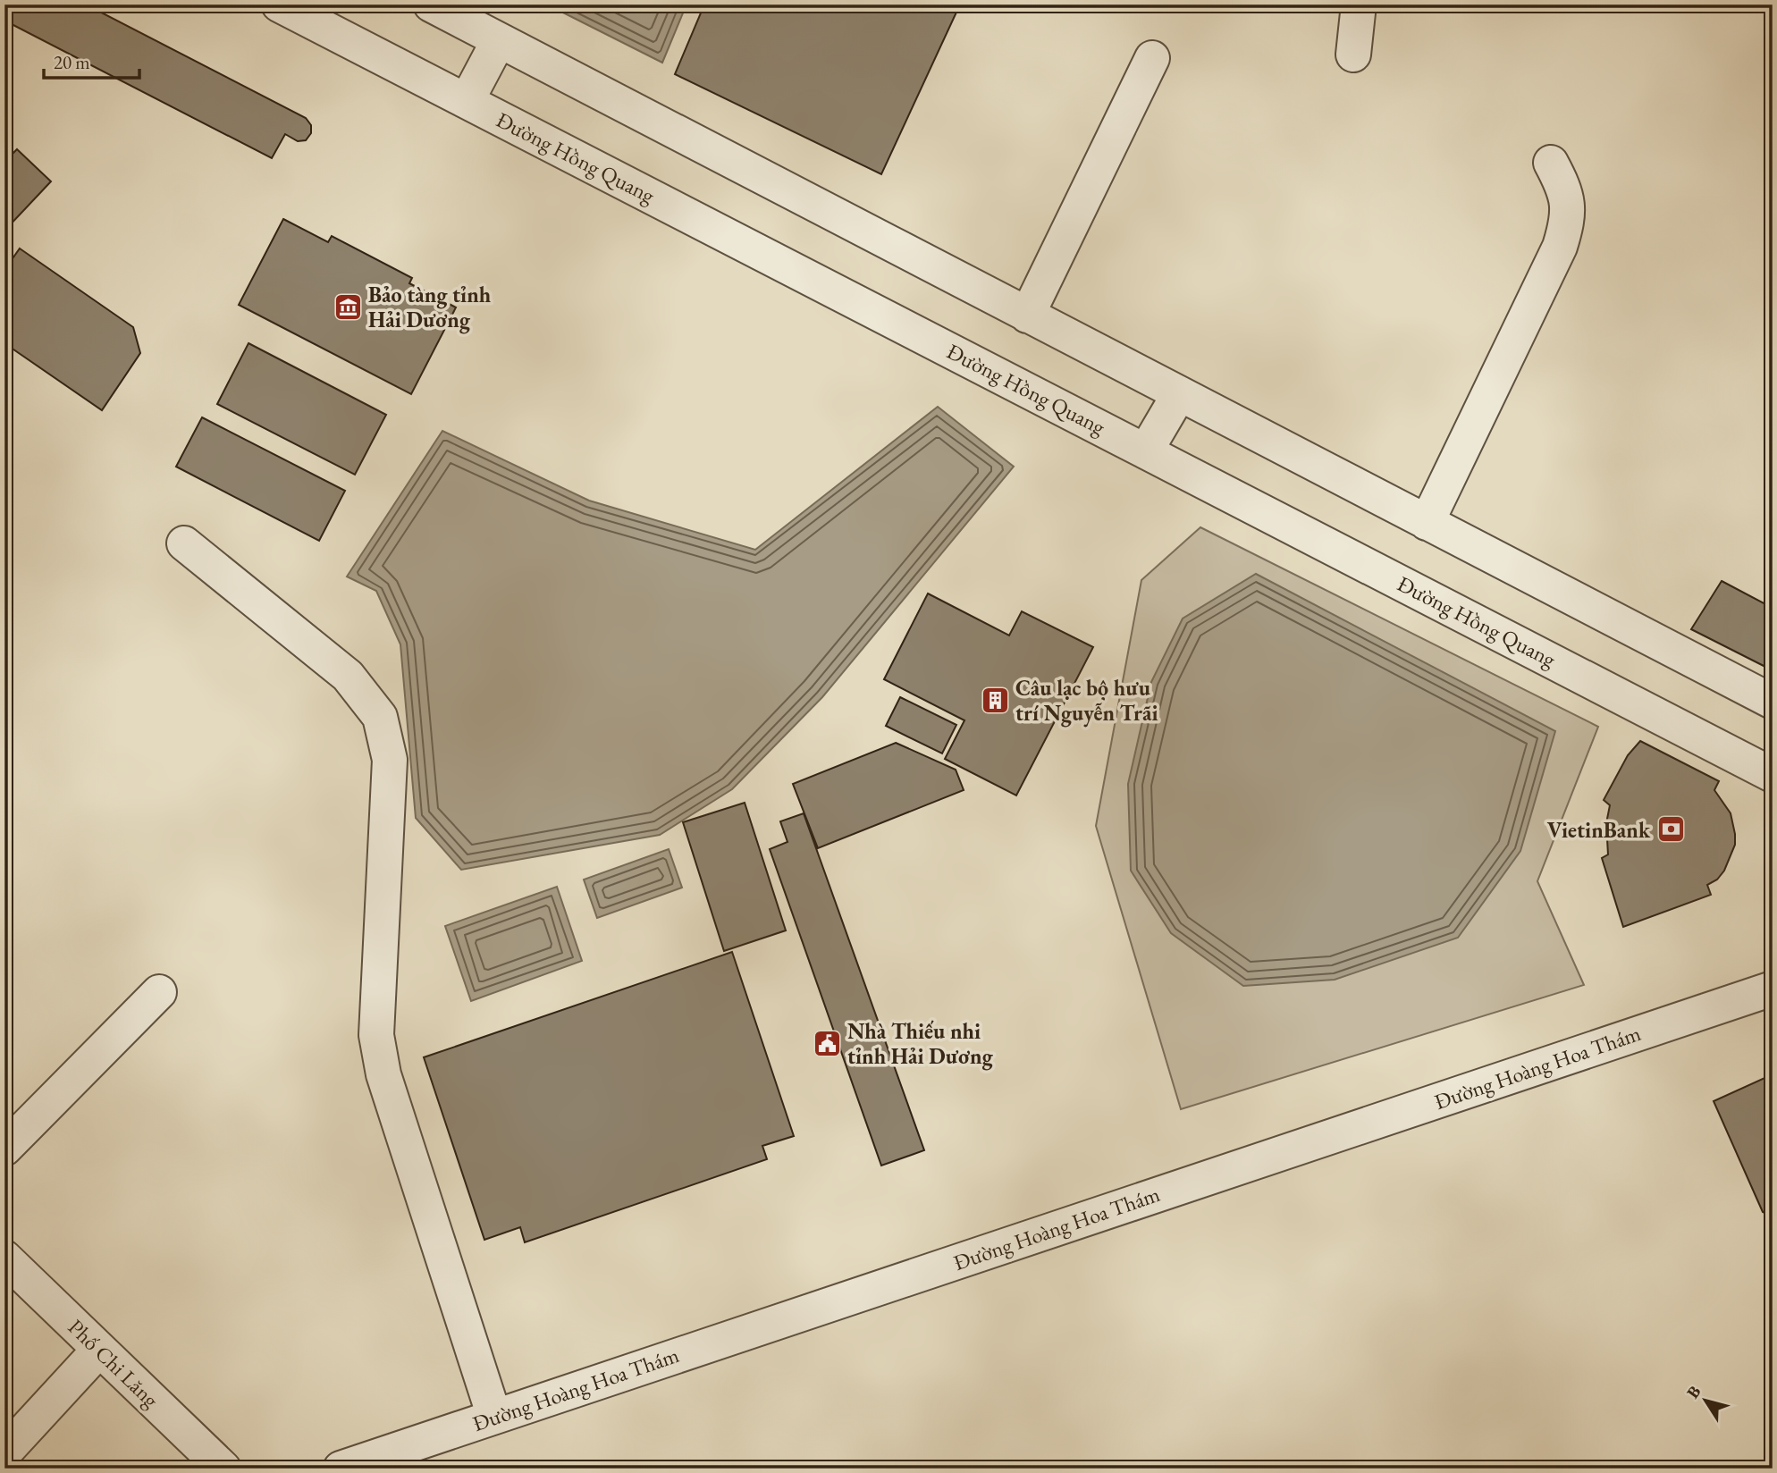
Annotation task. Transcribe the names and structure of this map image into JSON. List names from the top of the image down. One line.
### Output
{"streets":{"street":["Đường Hồng Quang","Đường Hoàng Hoa Thám","Phố Chi Lăng"]},"places":{"museum":["Bảo tàng tỉnh Hải Dương"],"building":["Câu lạc bộ hưu trí Nguyễn Trãi"],"bank":["VietinBank"],"public building":["Nhà Thiếu nhi tỉnh Hải Dương"]},"scale_bar":"20 m","north":"top left"}
